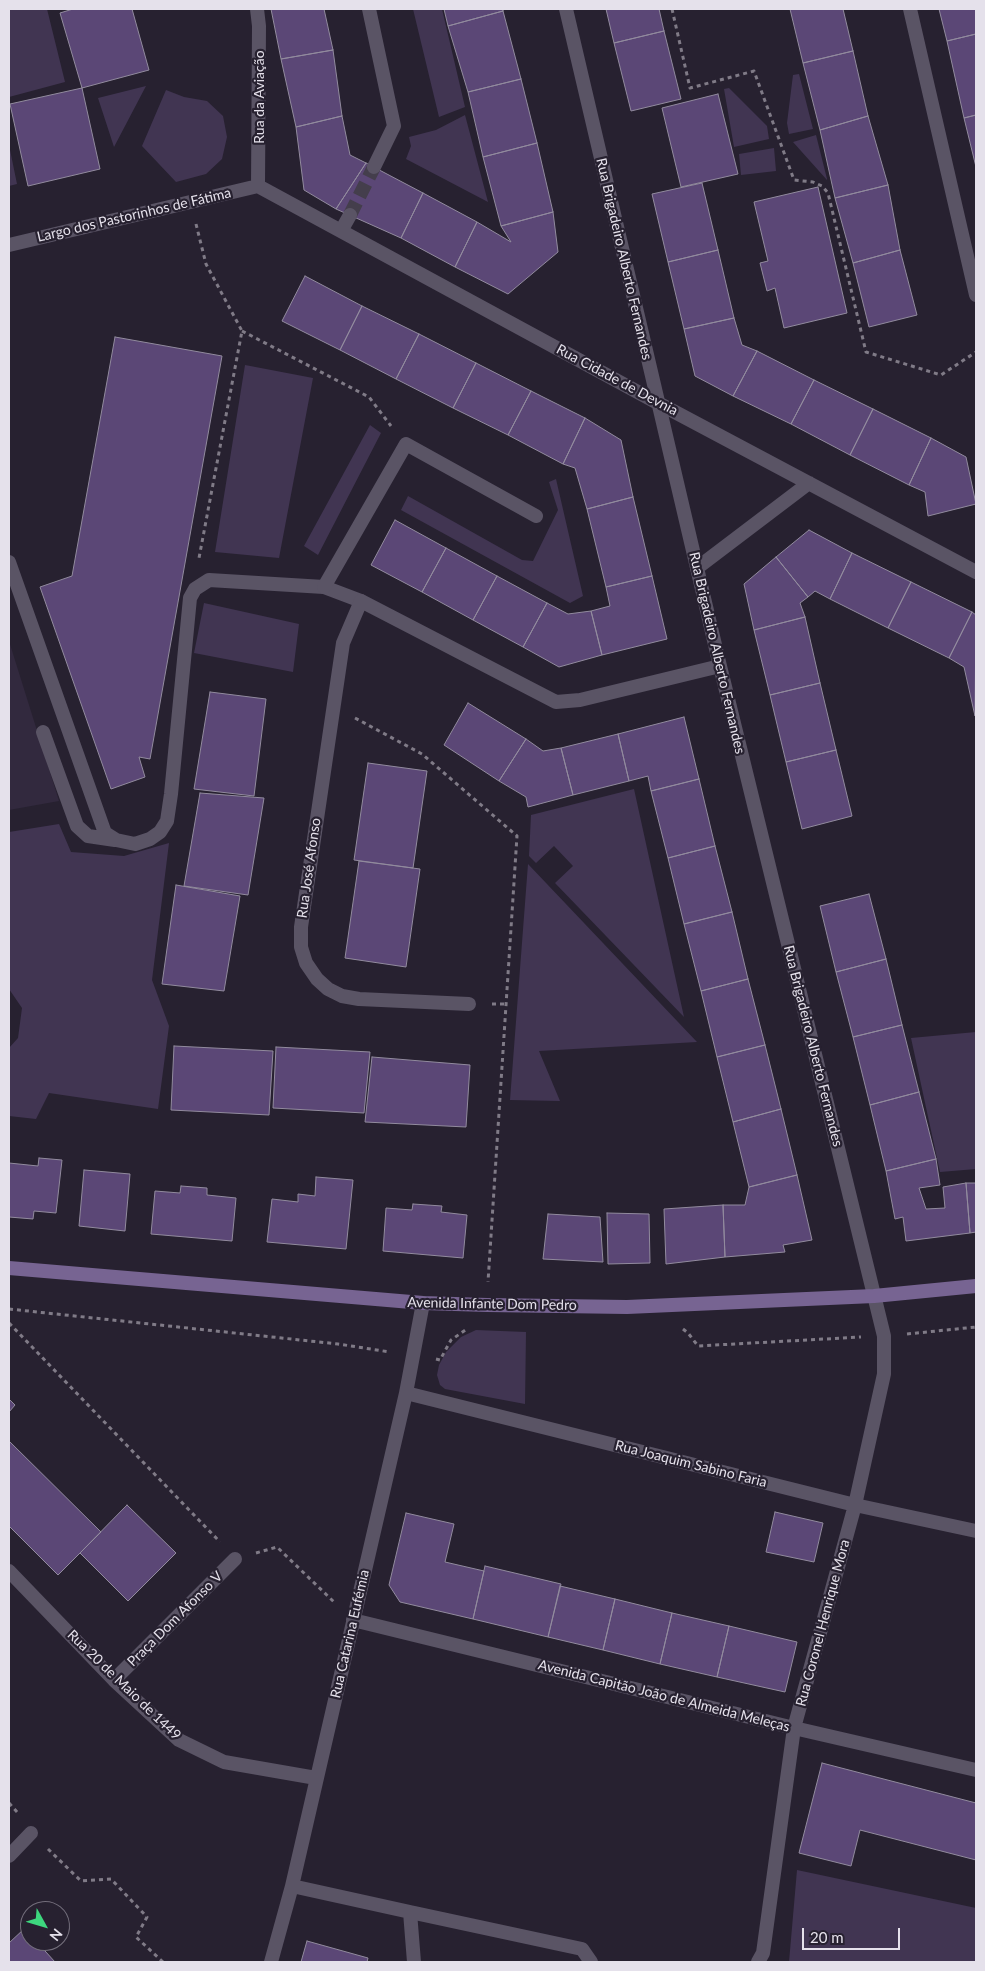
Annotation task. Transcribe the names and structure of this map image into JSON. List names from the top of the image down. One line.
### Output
{"streets":{"main road":["Avenida Infante Dom Pedro"],"street":["Rua da Aviação","Largo dos Pastorinhos de Fátima","Rua Brigadeiro Alberto Fernandes","Rua Cidade de Devnia","Rua José Afonso","Rua Joaquim Sabino Faria","Praça Dom Afonso V","Rua Coronel Henrique Mora","Rua Catarina Eufémia","Rua 20 de Maio de 1449","Avenida Capitão João de Almeida Meleças"]},"crossings":[["Rua da Aviação","Largo dos Pastorinhos de Fátima"],["Rua da Aviação","Rua Cidade de Devnia"],["Largo dos Pastorinhos de Fátima","Rua Cidade de Devnia"],["Rua Brigadeiro Alberto Fernandes","Rua Cidade de Devnia"],["Rua Brigadeiro Alberto Fernandes","Avenida Infante Dom Pedro"],["Rua Brigadeiro Alberto Fernandes","Rua Coronel Henrique Mora"],["Avenida Infante Dom Pedro","Rua Coronel Henrique Mora"],["Avenida Infante Dom Pedro","Rua Catarina Eufémia"],["Rua Joaquim Sabino Faria","Rua Coronel Henrique Mora"],["Rua Joaquim Sabino Faria","Rua Catarina Eufémia"],["Praça Dom Afonso V","Rua 20 de Maio de 1449"],["Rua Coronel Henrique Mora","Avenida Capitão João de Almeida Meleças"],["Rua Catarina Eufémia","Rua 20 de Maio de 1449"],["Rua Catarina Eufémia","Avenida Capitão João de Almeida Meleças"]],"scale_bar":"20 m","north":"bottom right"}
